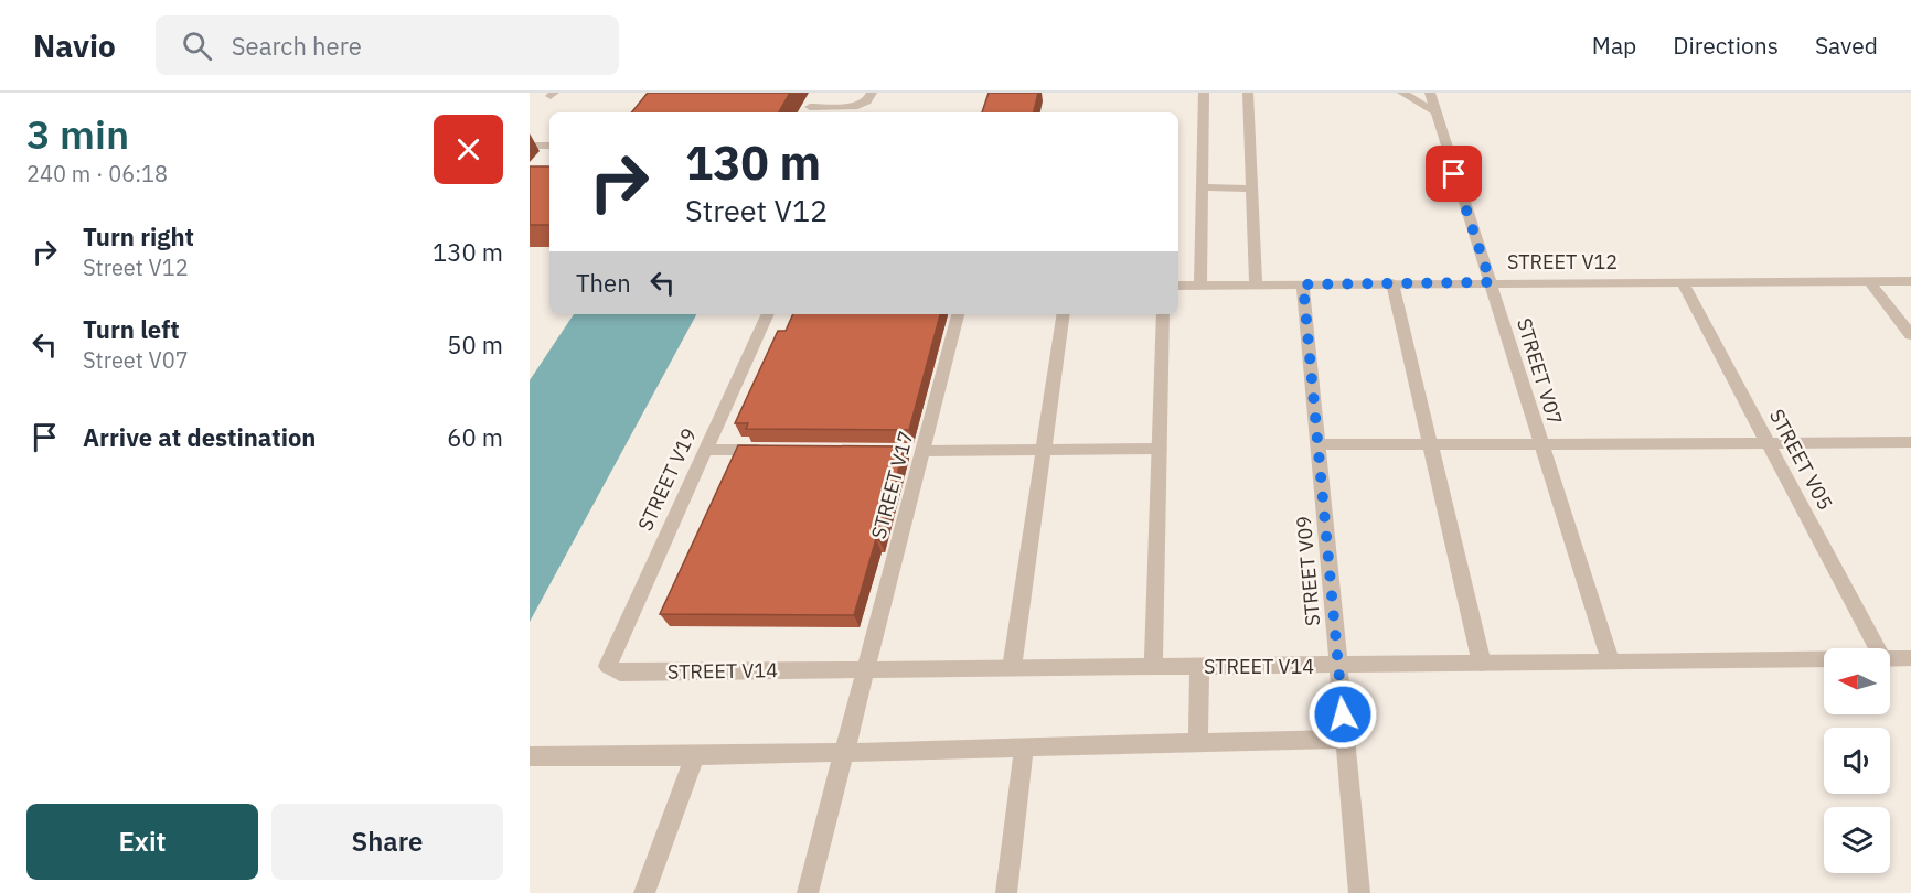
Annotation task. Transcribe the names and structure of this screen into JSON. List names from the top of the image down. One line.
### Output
{"streets":{"street":["STREET V12","STREET V07","STREET V05","STREET V19","STREET V17","STREET V09","STREET V14"]},"crossings":[["STREET V12","STREET V07"],["STREET V12","STREET V05"],["STREET V12","STREET V09"],["STREET V07","STREET V14"],["STREET V19","STREET V14"],["STREET V17","STREET V14"],["STREET V09","STREET V14"]],"north":"left","page":{"header":"Navio","search":"Search here","nav":["Map","Directions","Saved"],"heading":["3 min","240 m · 06:18"],"turn":["130 m","Street V12"],"list":[{"name":"Turn right","note":"Street V12","value":"130 m"},{"name":"Turn left","note":"Street V07","value":"50 m"},{"name":"Arrive at destination","value":"60 m"}],"then":"Then","buttons":["Exit","Share"]}}
